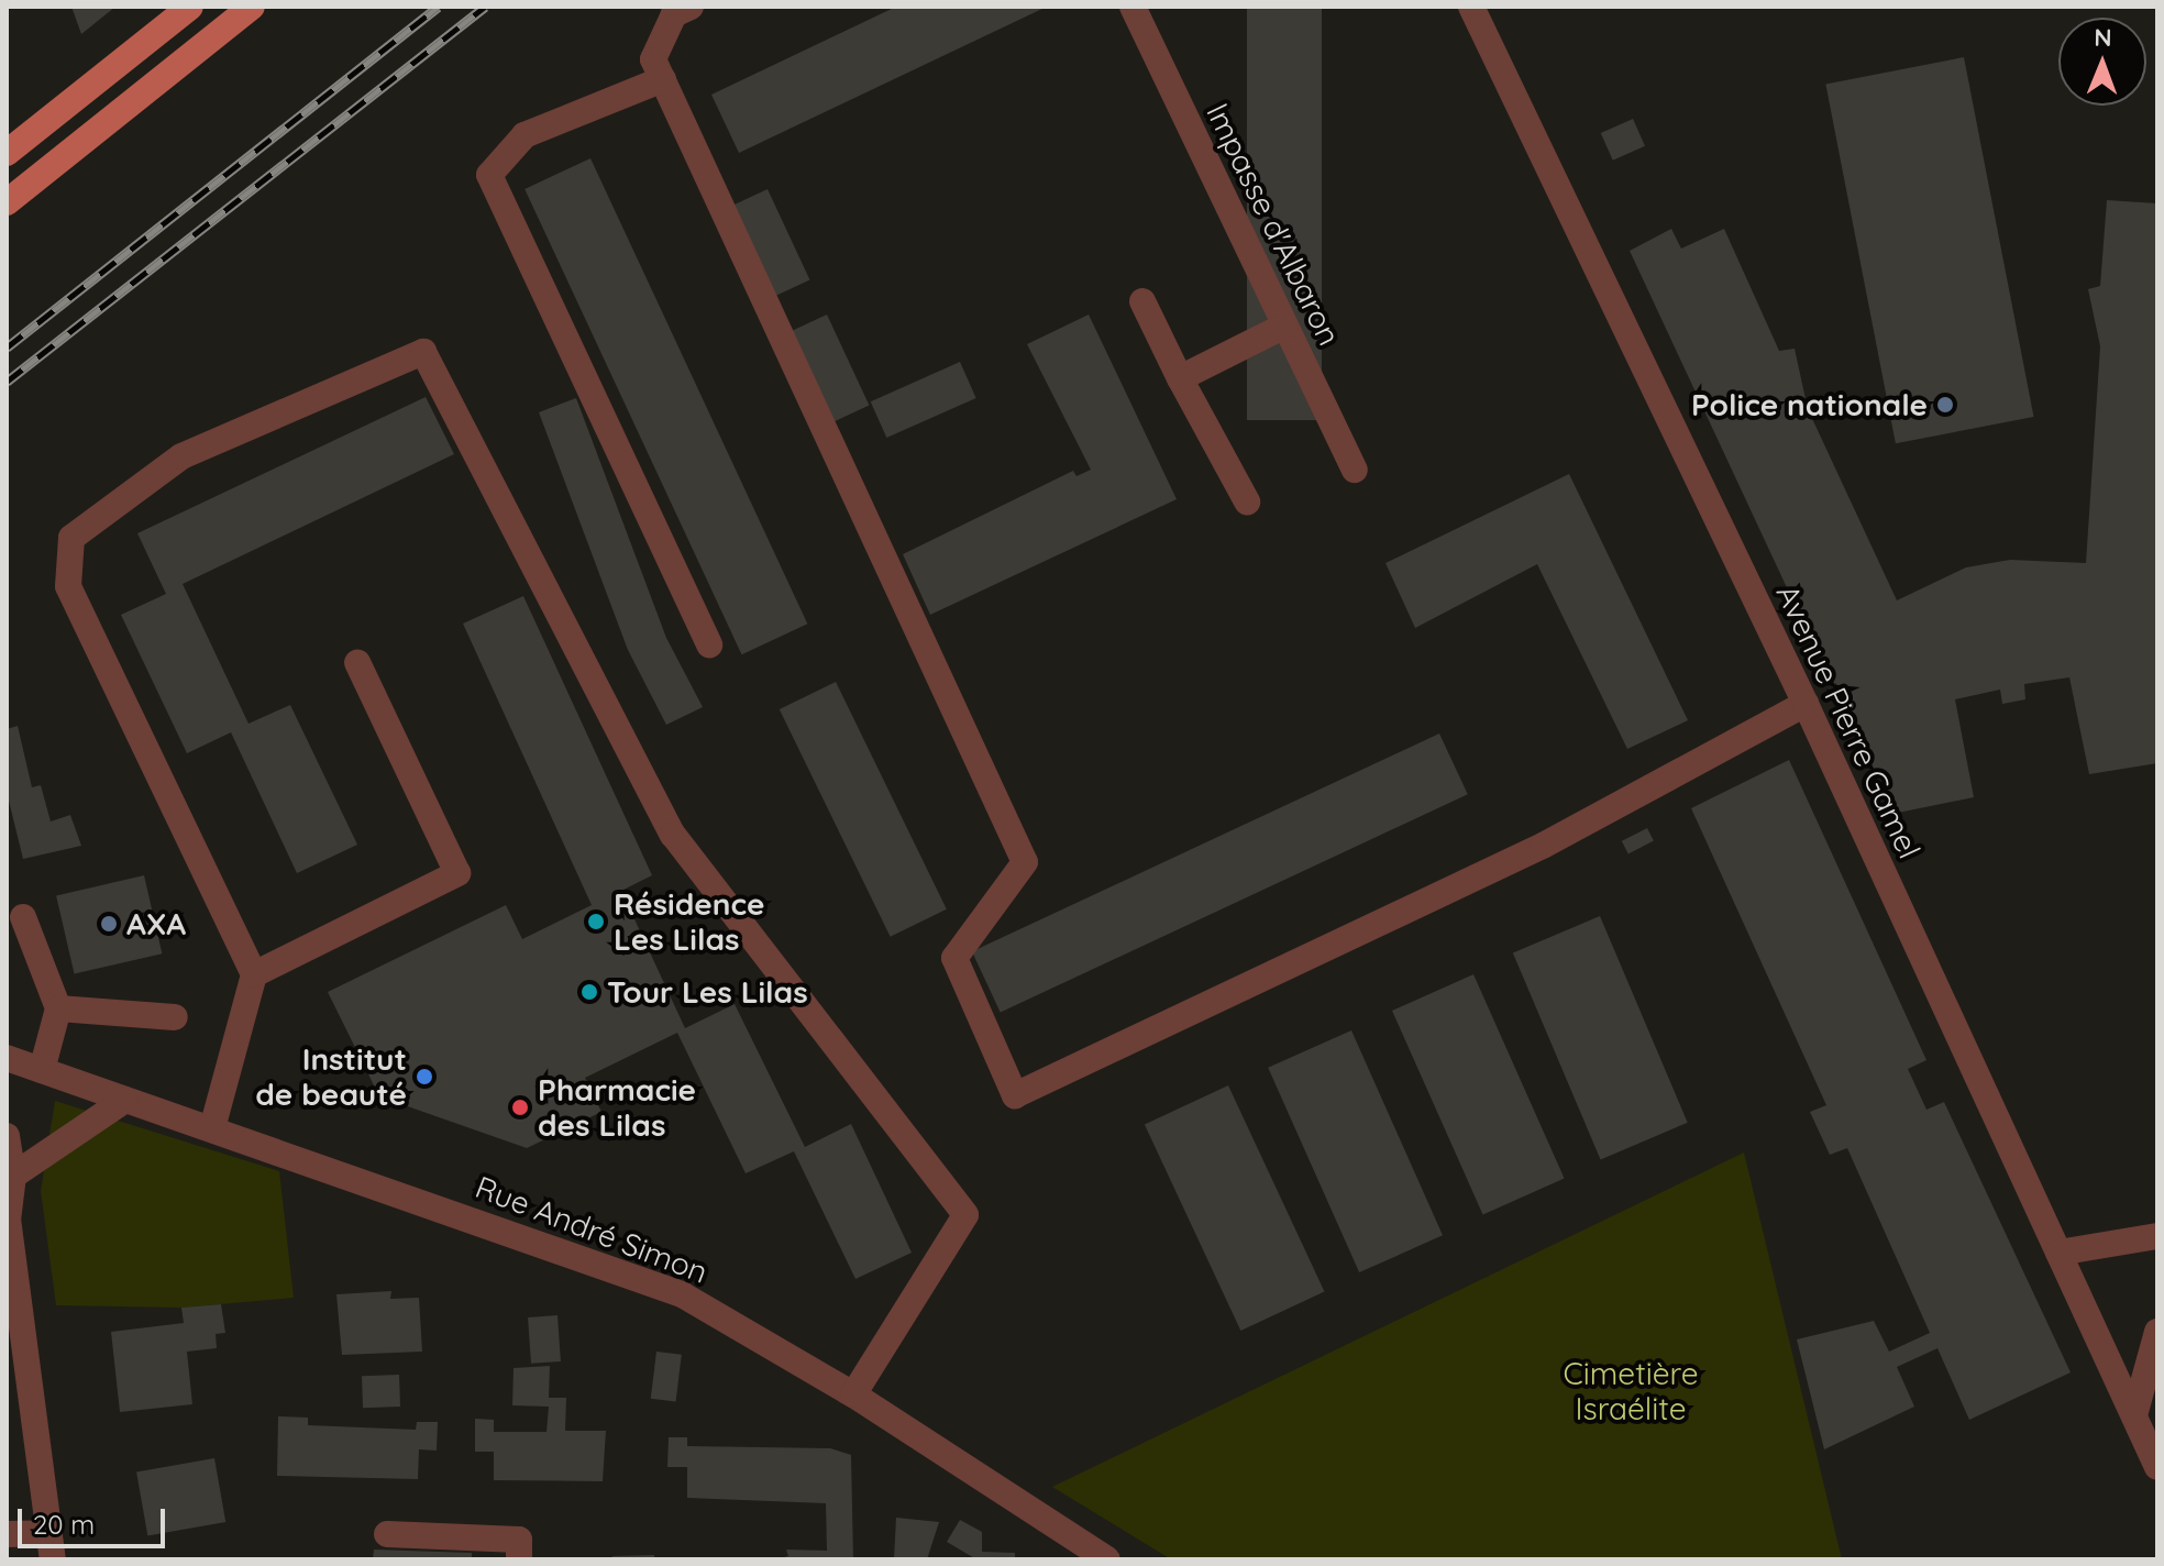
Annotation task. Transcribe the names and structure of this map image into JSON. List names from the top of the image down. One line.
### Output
{"streets":{"street":["Impasse d'Albaron","Avenue Pierre Gamel","Rue André Simon"]},"parks":["Cimetière Israélite"],"places":["Police nationale","Résidence Les Lilas","AXA","Tour Les Lilas","Institut de beauté","Pharmacie des Lilas"],"scale_bar":"20 m","north":"top"}
